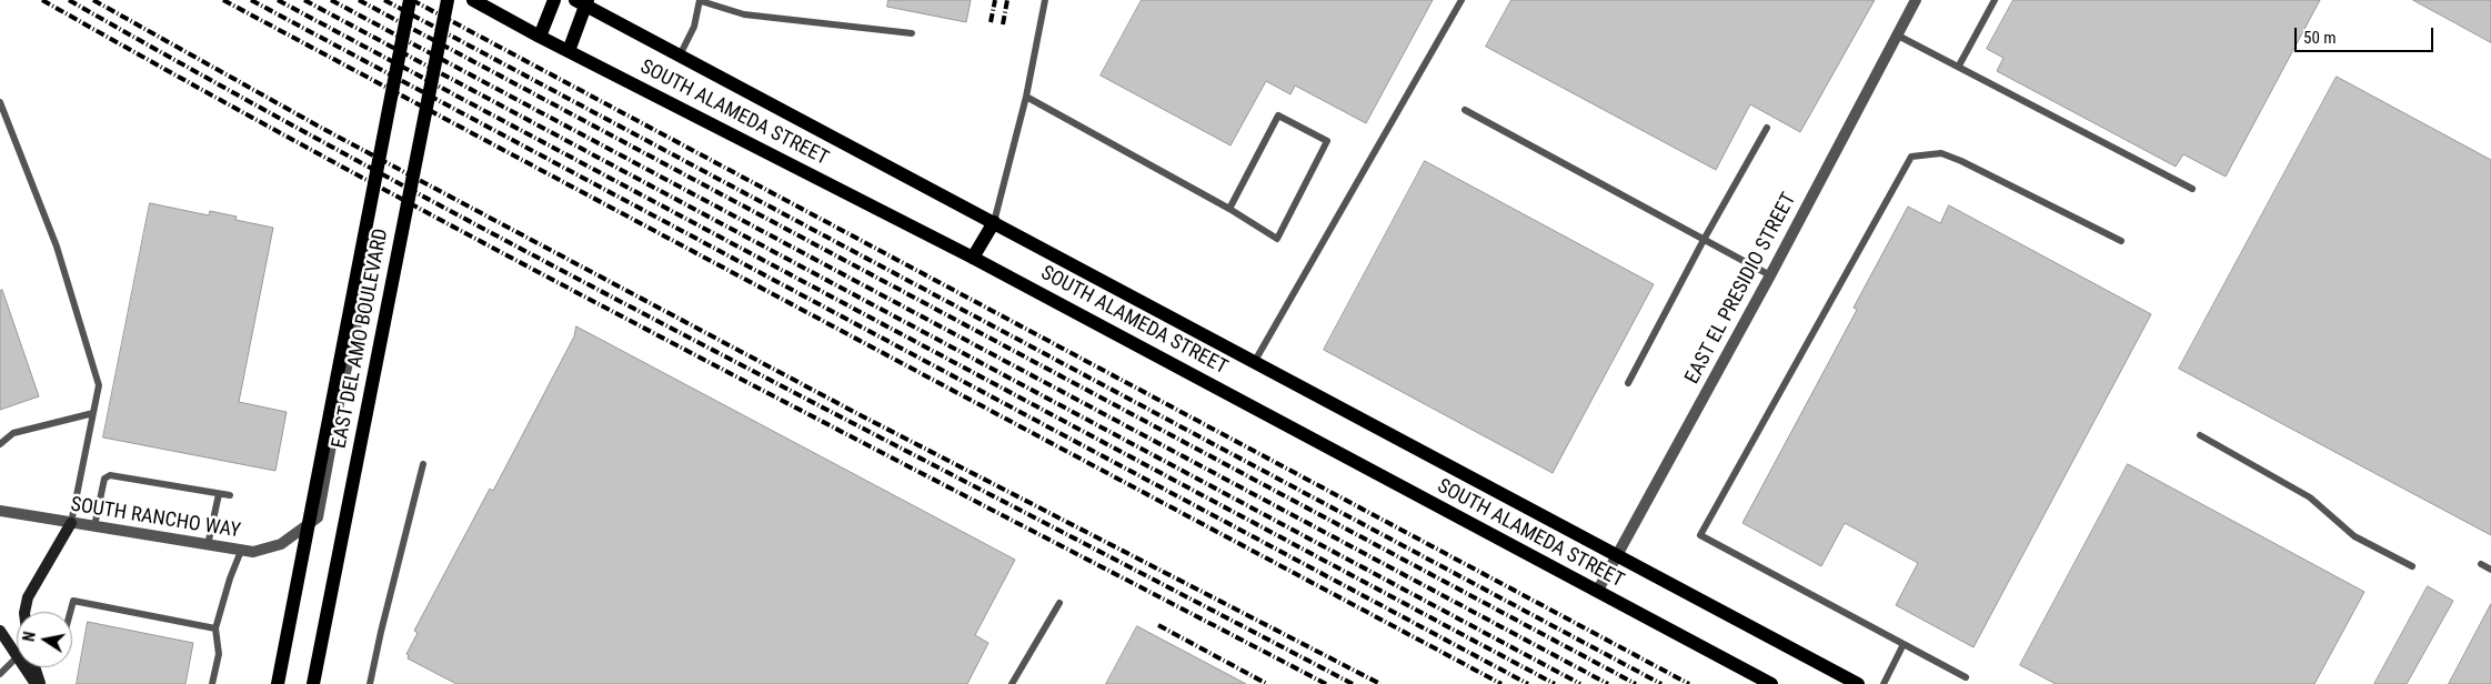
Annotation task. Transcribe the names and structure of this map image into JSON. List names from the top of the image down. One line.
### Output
{"streets":{"main road":["SOUTH ALAMEDA STREET","EAST DEL AMO BOULEVARD"],"street":["EAST EL PRESIDIO STREET","SOUTH RANCHO WAY"]},"crossings":[["SOUTH ALAMEDA STREET","EAST EL PRESIDIO STREET"]],"scale_bar":"50 m","north":"left"}
